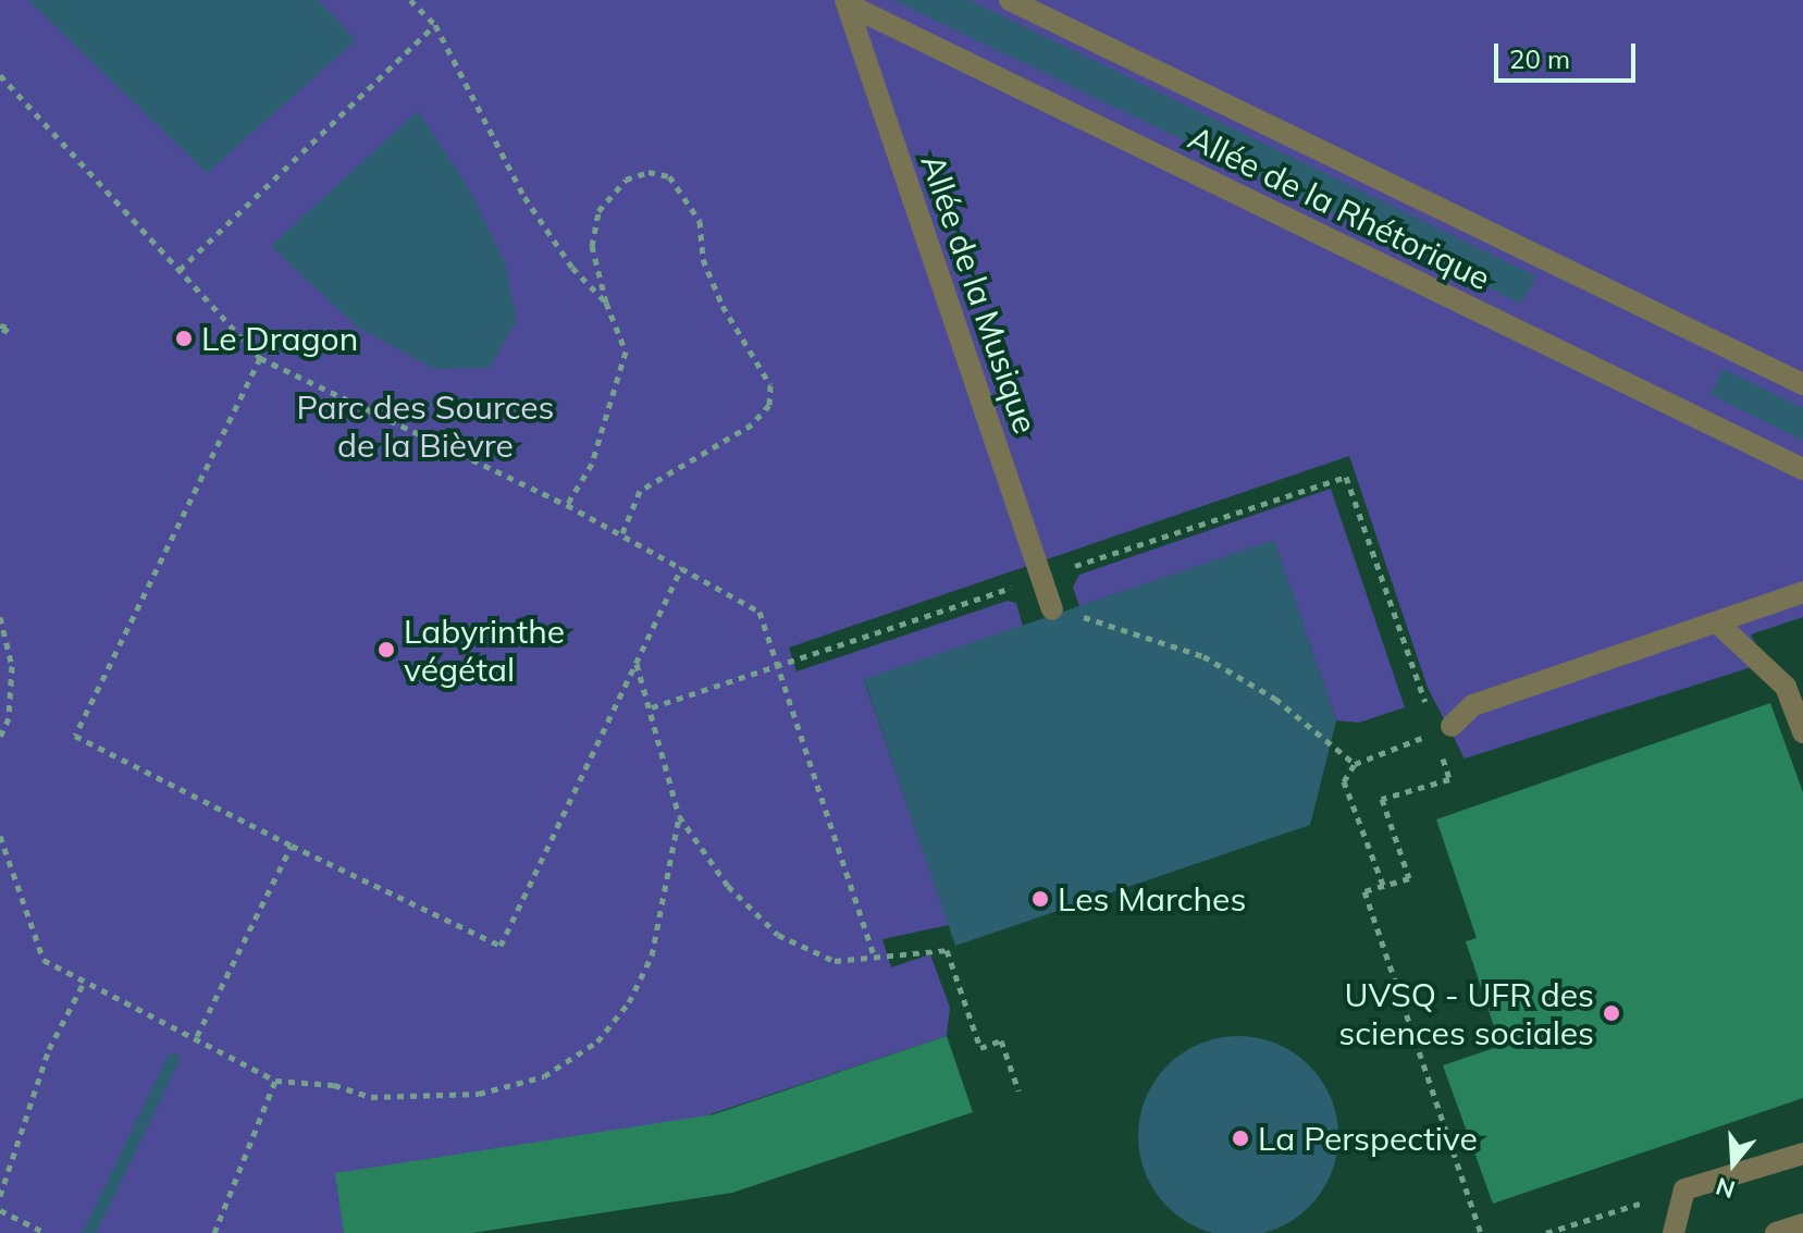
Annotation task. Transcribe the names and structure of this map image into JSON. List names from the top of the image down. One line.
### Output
{"streets":{"street":["Allée de la Rhétorique","Allée de la Musique"]},"crossings":[["Allée de la Rhétorique","Allée de la Musique"]],"parks":["Parc des Sources de la Bièvre"],"places":["Le Dragon","Labyrinthe végétal","Les Marches","UVSQ - UFR des sciences sociales","La Perspective"],"scale_bar":"20 m","north":"bottom"}
